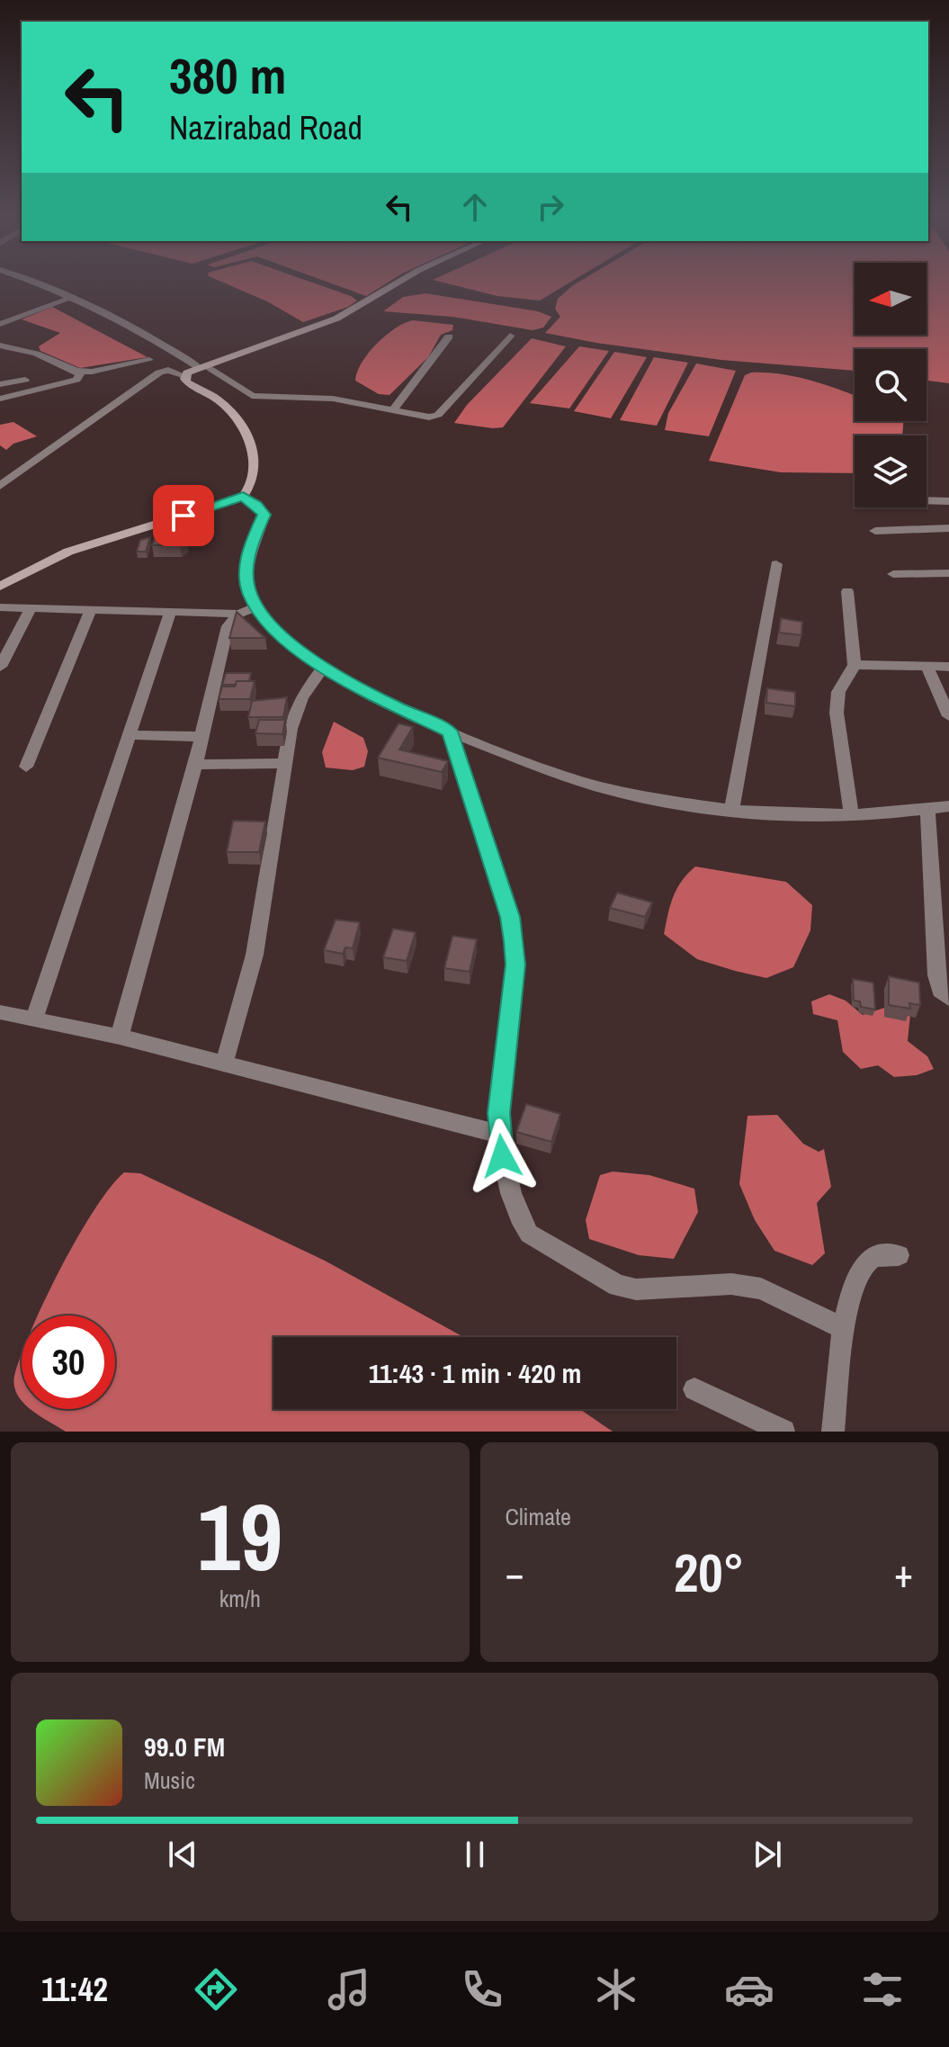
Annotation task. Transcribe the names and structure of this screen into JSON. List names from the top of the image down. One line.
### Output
{"north":"left","page":{"turn":["380 m","Nazirabad Road"],"limit":"30","trip":"11:43 · 1 min · 420 m","tile":[["19","km/h"],"Climate"],"heat":["−","20°","+"],"song":["99.0 FM","Music"],"tabs":"11:42"}}
